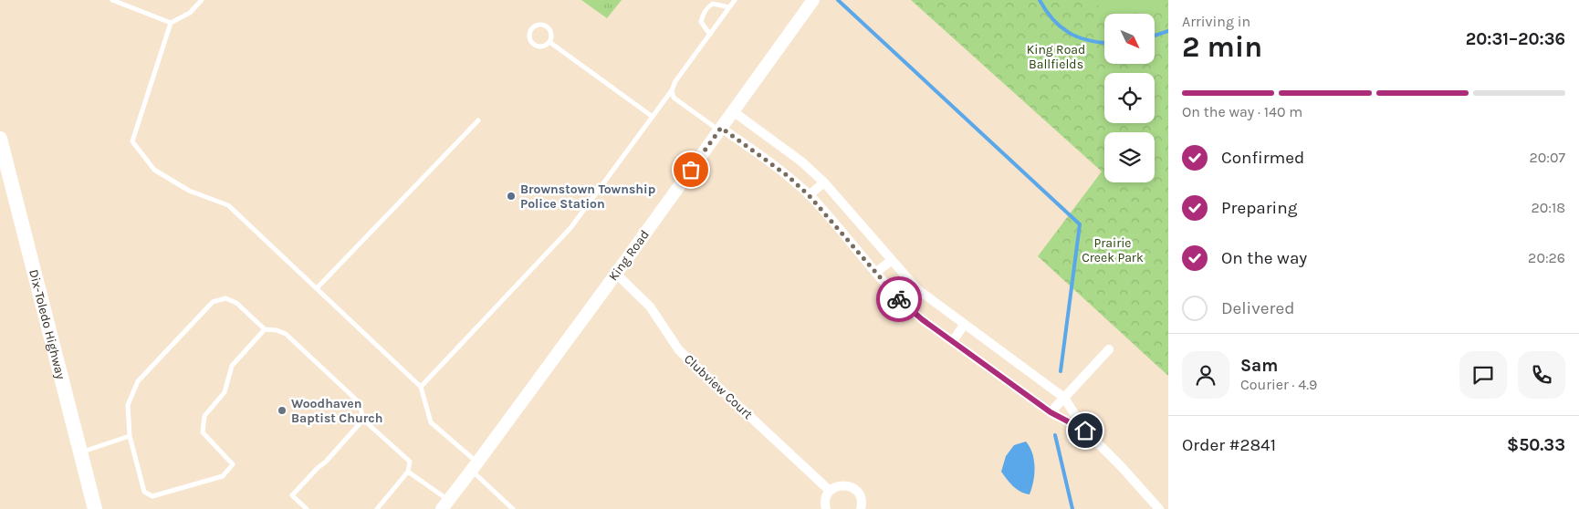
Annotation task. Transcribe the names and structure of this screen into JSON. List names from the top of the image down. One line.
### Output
{"streets":{"main road":["King Road","Dix-Toledo Highway"],"street":["Clubview Court"]},"crossings":[["King Road","Clubview Court"]],"parks":["King Road Ballfields","Prairie Creek Park"],"places":["Brownstown Township Police Station","Woodhaven Baptist Church"],"north":"bottom right","page":{"heading":["2 min","Arriving in","20:31–20:36"],"panel":["Sam","Courier · 4.9","Order #2841","$50.33"],"bar":"On the way · 140 m","list":[["Confirmed","20:07"],["Preparing","20:18"],["On the way","20:26"],"Delivered"]}}
